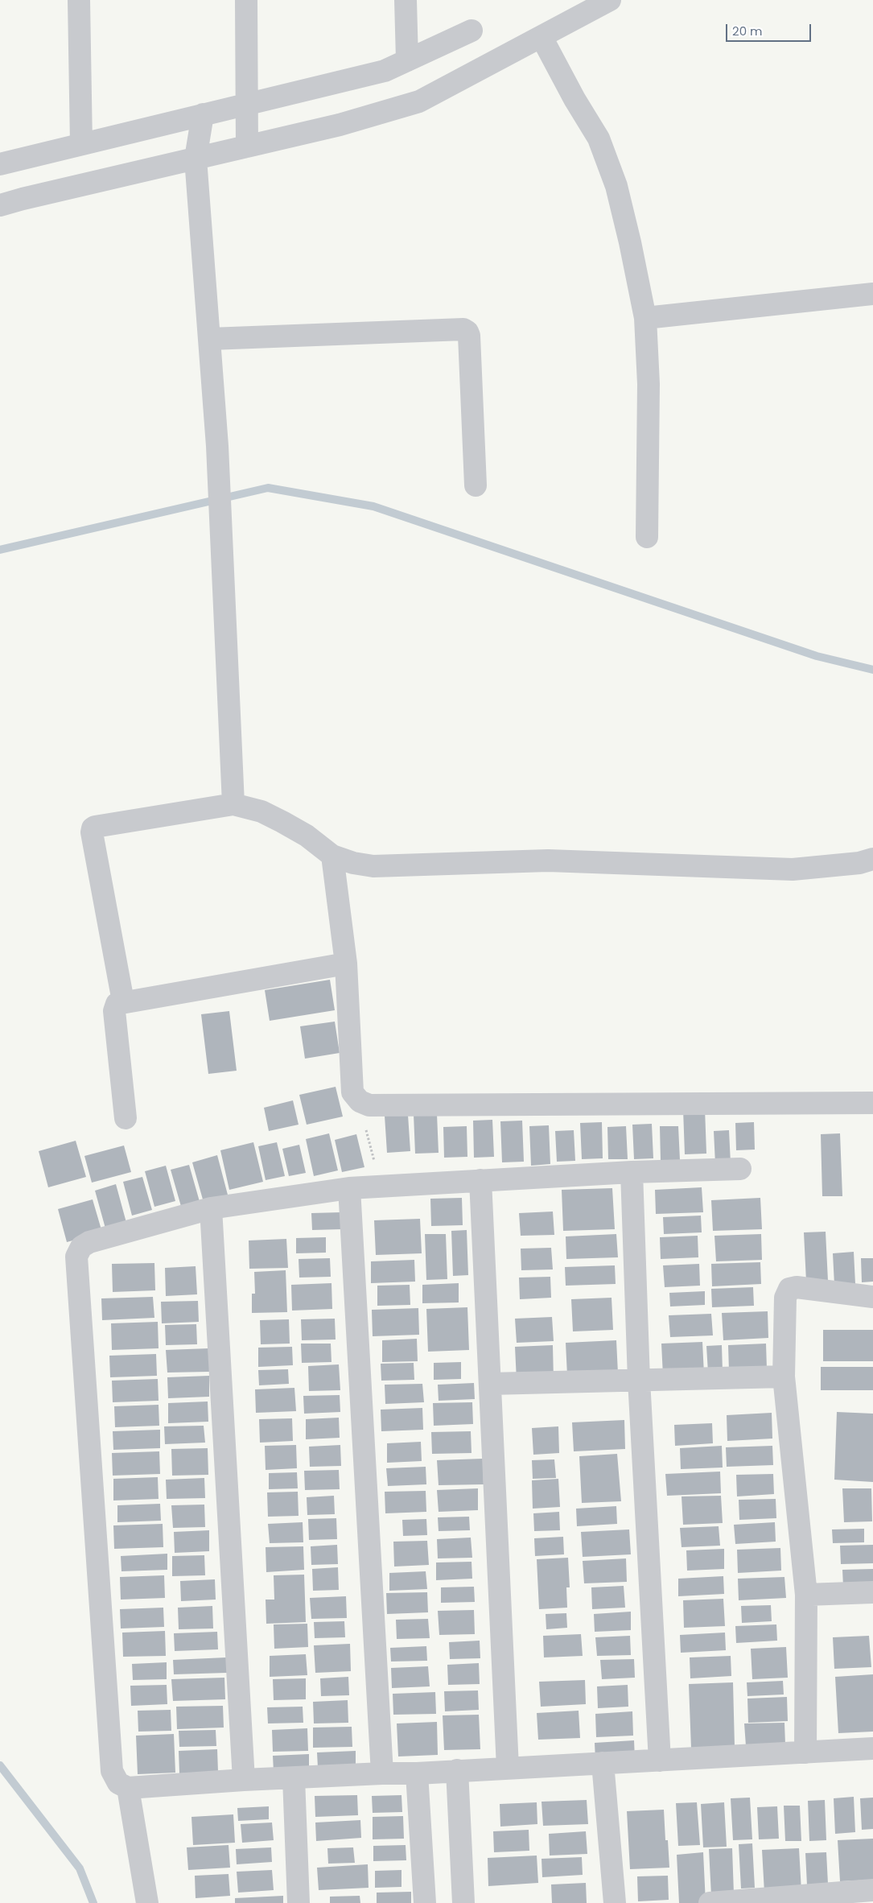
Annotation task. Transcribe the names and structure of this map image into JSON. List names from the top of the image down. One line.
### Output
{"scale_bar":"20 m"}
